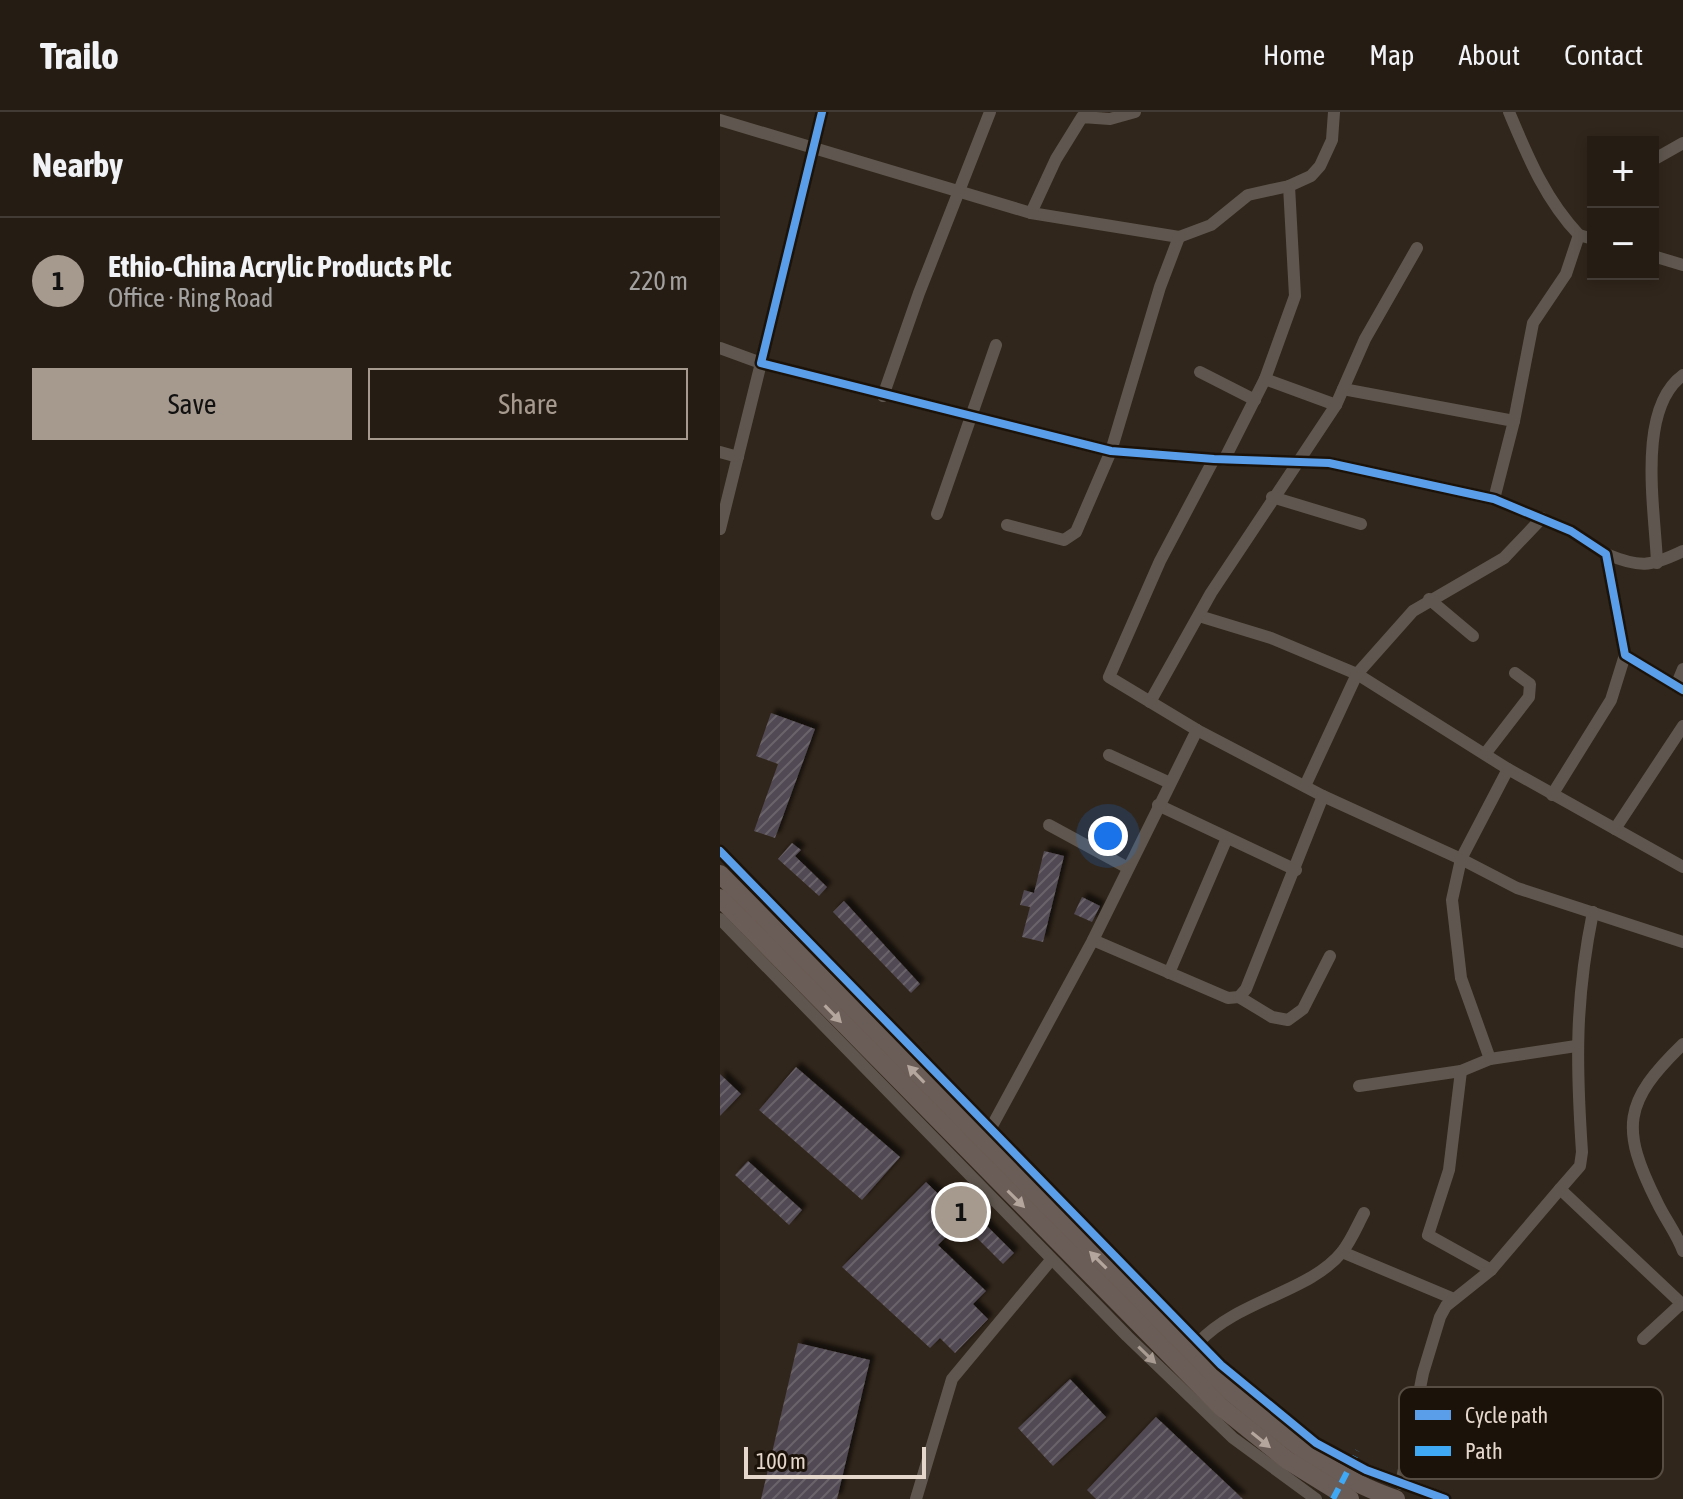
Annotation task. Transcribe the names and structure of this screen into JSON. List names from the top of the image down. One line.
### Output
{"legend":["Cycle path","Path"],"scale_bar":"100 m","page":{"header":"Trailo","nav":["Home","Map","About","Contact"],"heading":"Nearby","map_buttons":["+","−"],"list":[{"mark":"1","name":"Ethio-China Acrylic Products Plc","note":"Office · Ring Road","value":"220 m"}],"buttons":["Save","Share"],"pins":"1","scale":"100 m"}}
